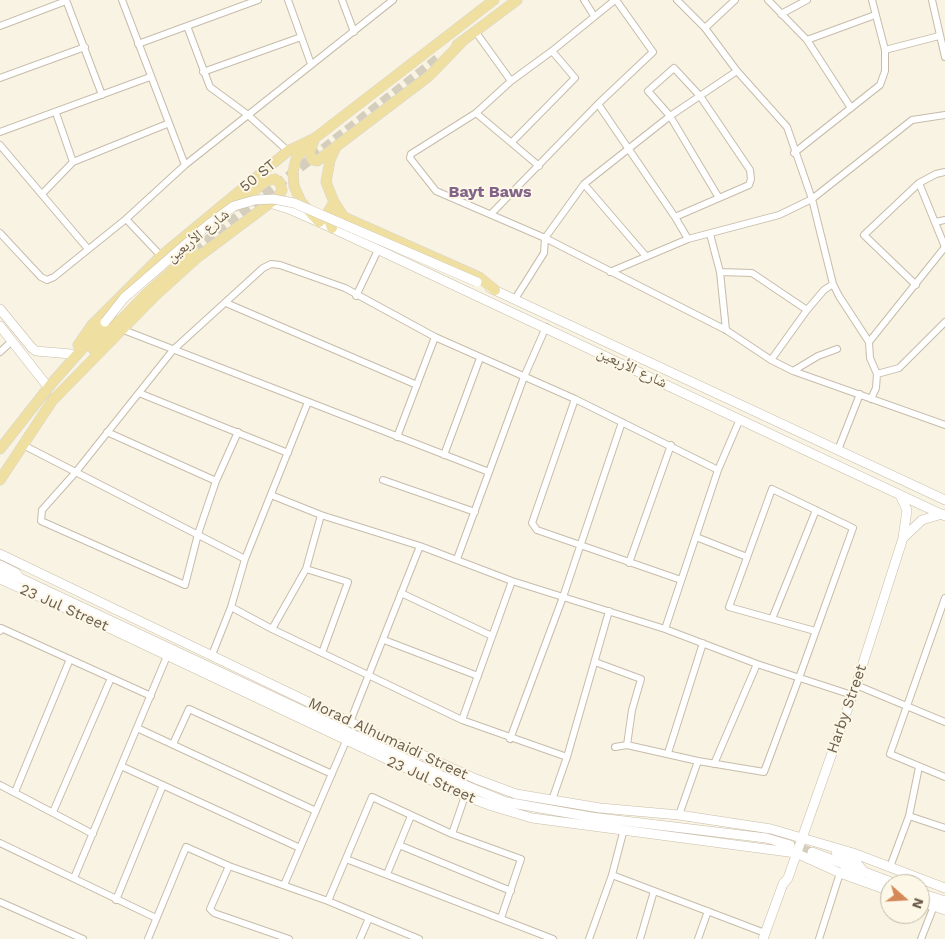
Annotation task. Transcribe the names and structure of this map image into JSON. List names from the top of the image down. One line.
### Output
{"streets":{"main road":["50 ST"],"street":["شارع الأربعين","23 Jul Street","Harby Street","Morad Alhumaidi Street"]},"crossings":[["50 ST","شارع الأربعين"],["23 Jul Street","Harby Street"],["Harby Street","Morad Alhumaidi Street"]],"districts":["Bayt Baws"],"north":"right"}
